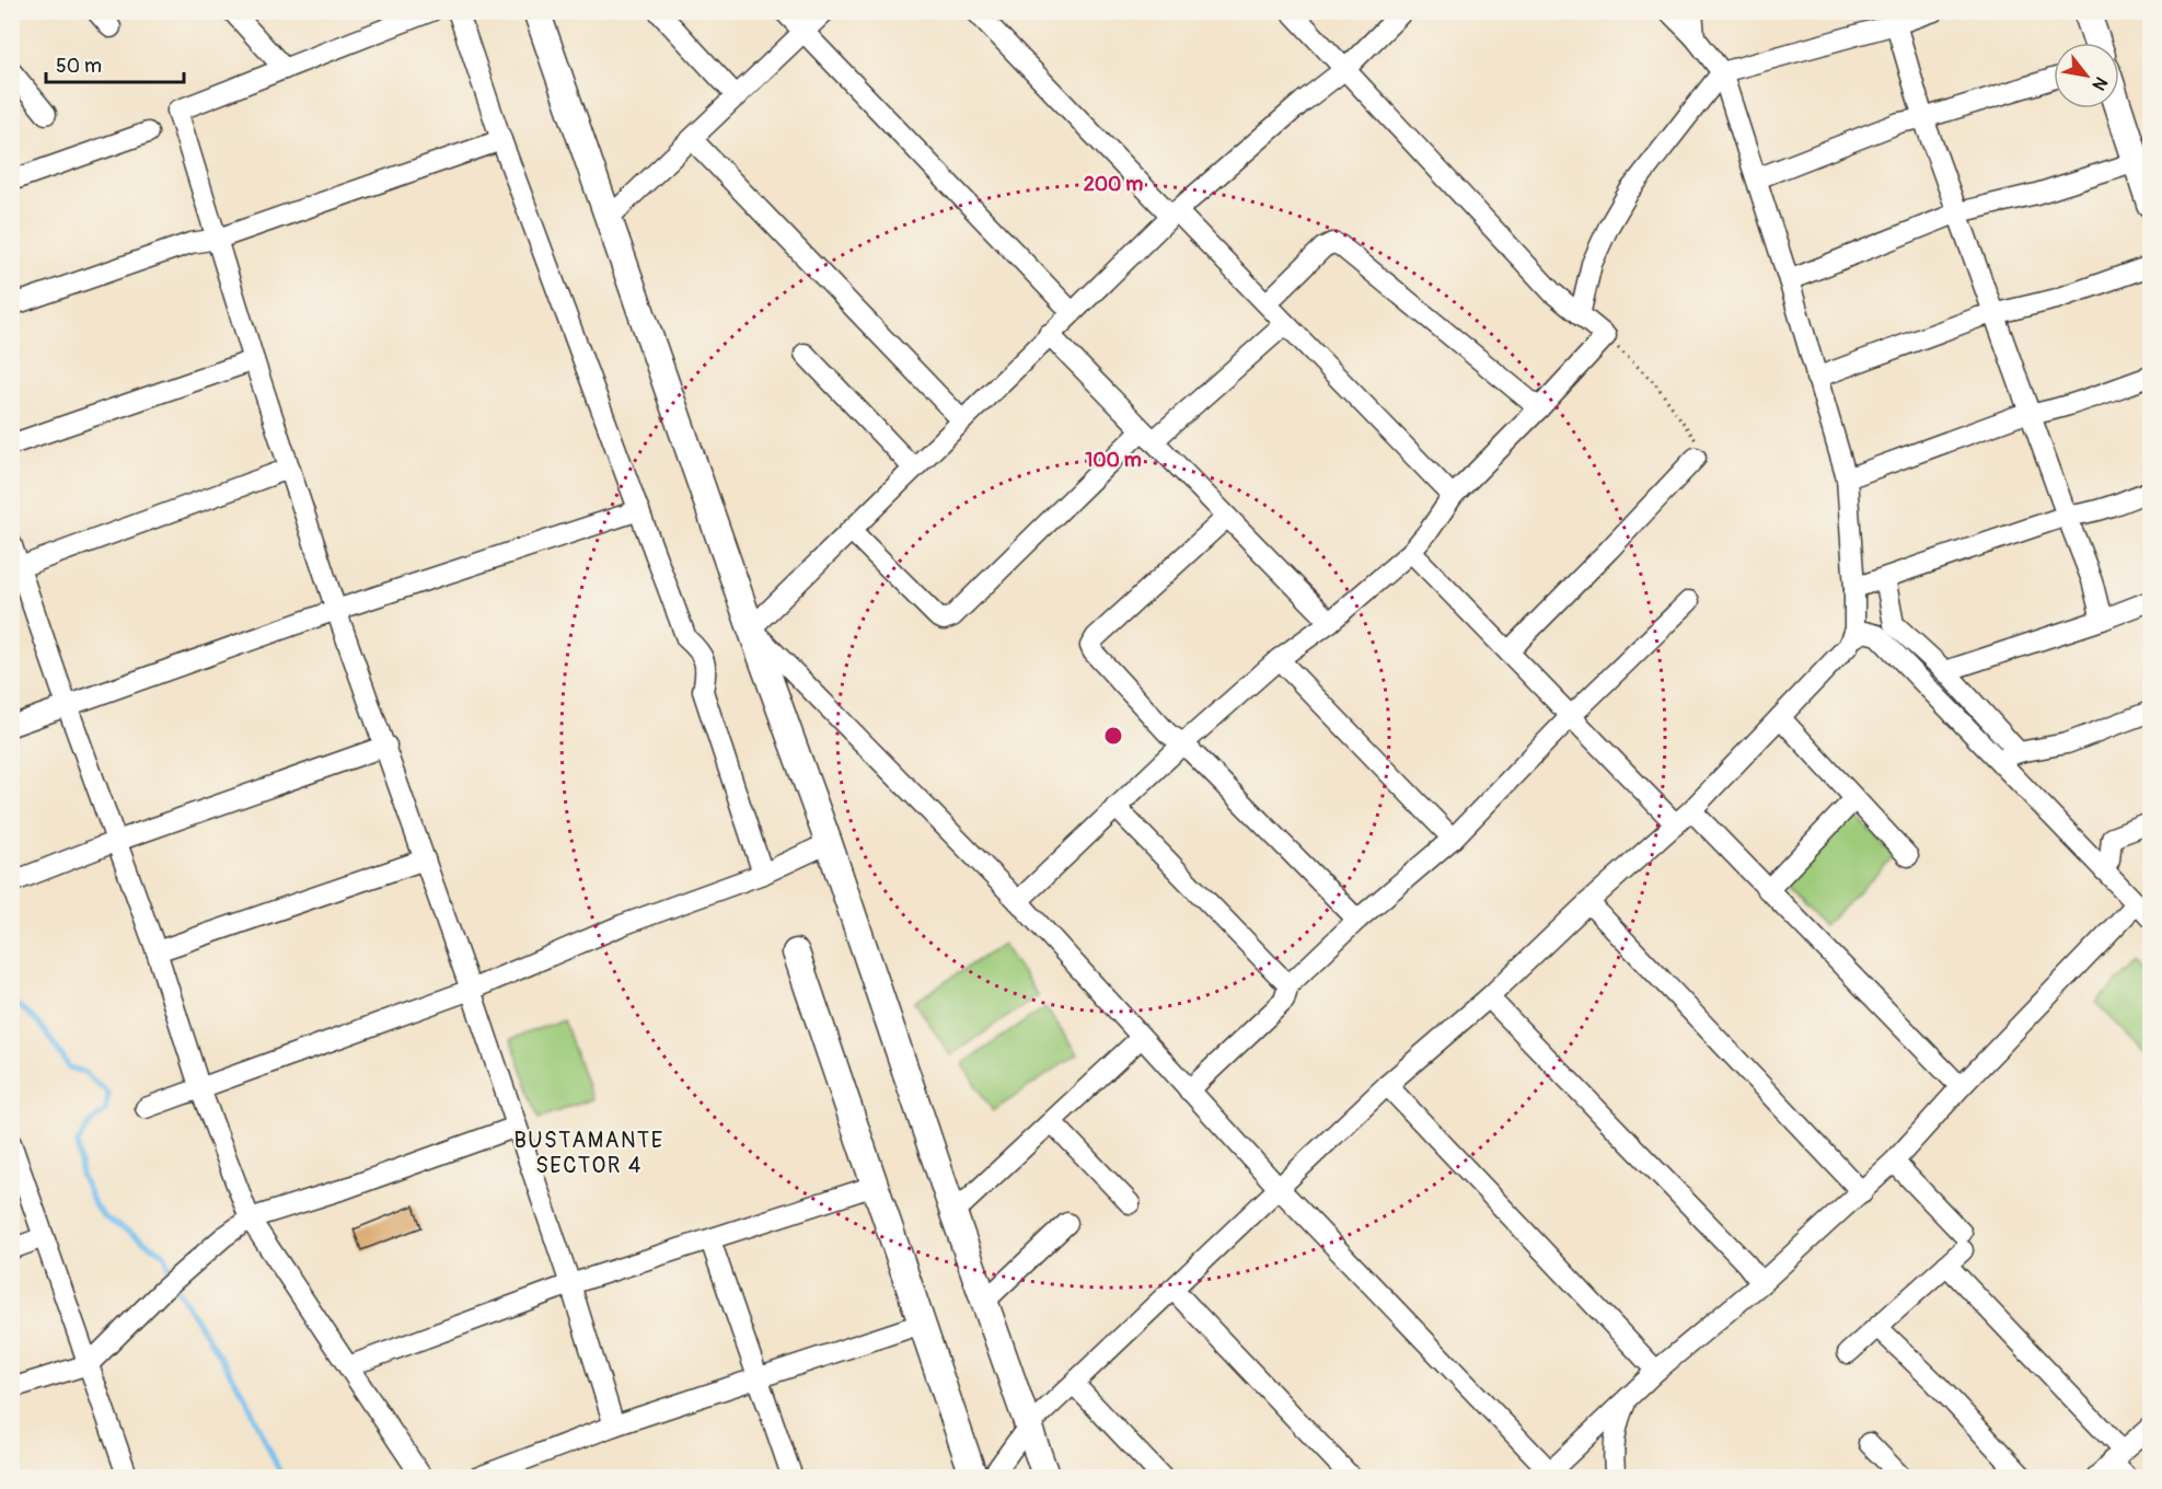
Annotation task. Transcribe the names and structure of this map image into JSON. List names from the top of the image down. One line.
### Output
{"districts":["BUSTAMANTE SECTOR 4"],"scale_bar":"50 m","north":"bottom right","rings":["200 m","100 m"]}
